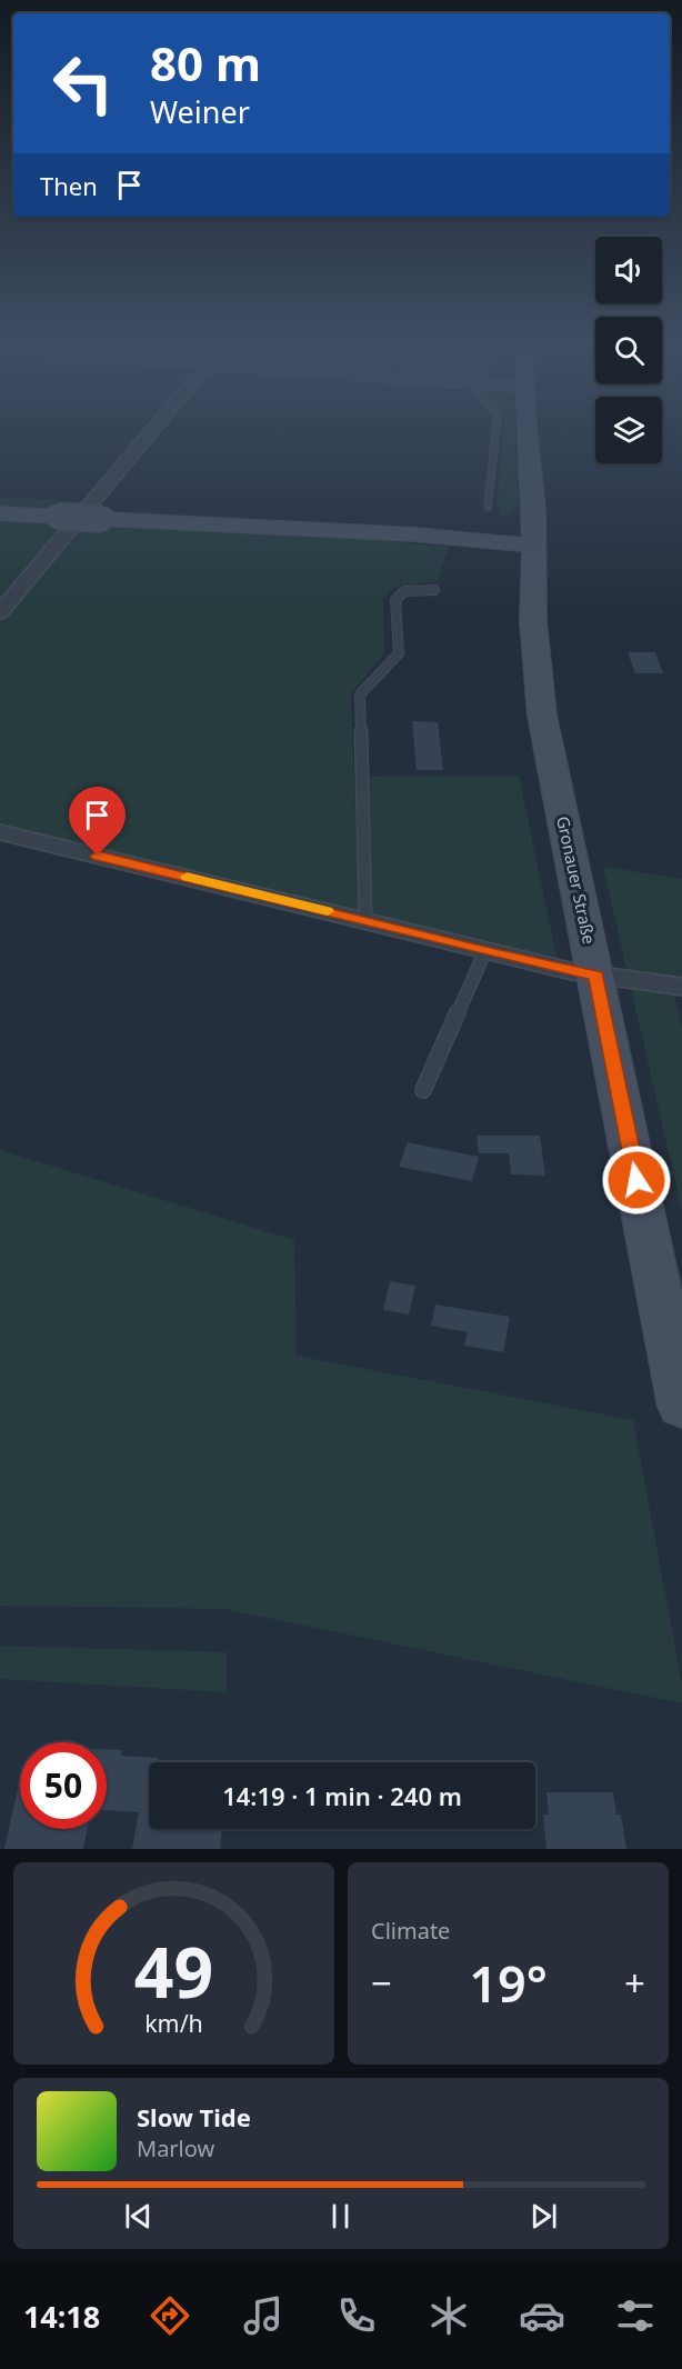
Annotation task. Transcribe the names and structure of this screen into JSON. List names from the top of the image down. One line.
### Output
{"streets":{"main road":["Gronauer Straße"]},"page":{"turn":["80 m","Weiner"],"then":"Then","limit":"50","trip":"14:19 · 1 min · 240 m","tile":"Climate","heat":["−","19°","+"],"song":["Slow Tide","Marlow"],"tabs":"14:18","gauge":["49","km/h"]}}
